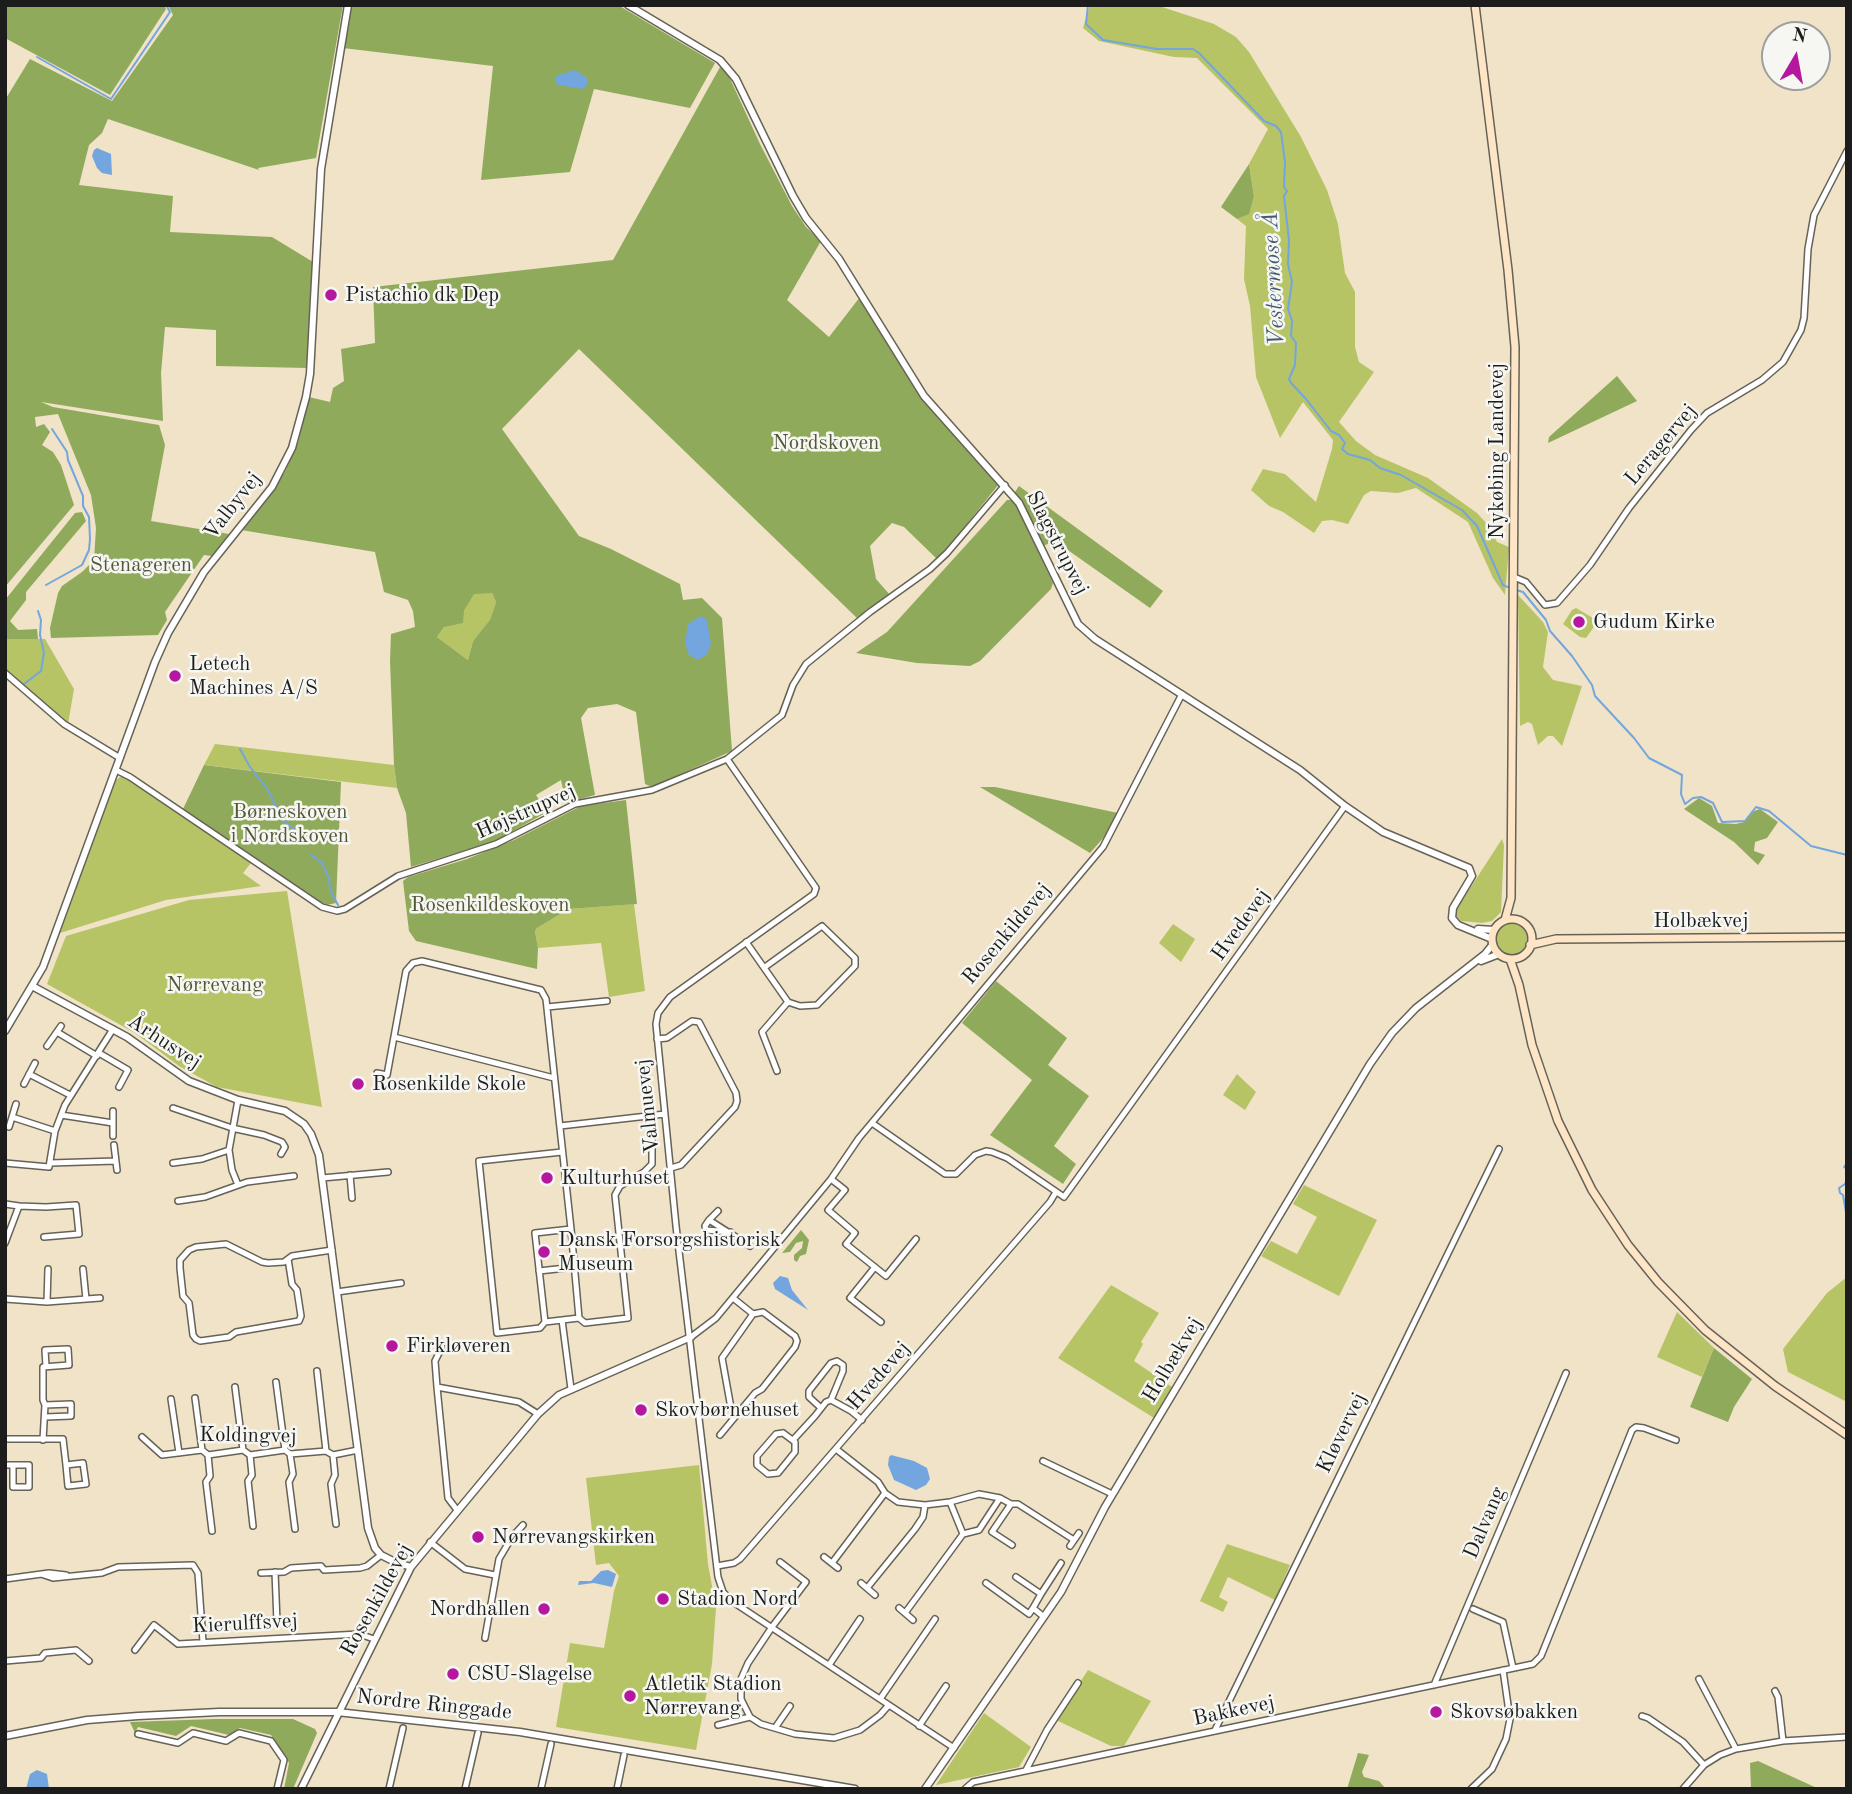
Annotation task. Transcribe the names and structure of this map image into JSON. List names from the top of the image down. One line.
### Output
{"streets":{"main road":["Nykøbing Landevej","Holbækvej"],"street":["Leragervej","Valbyvej","Slagstrupvej","Højstrupvej","Hvedevej","Rosenkildevej","Århusvej","Valmuevej","Kløvervej","Koldingvej","Dalvang","Kierulffsvej","Nordre Ringgade","Bakkevej"]},"crossings":[["Leragervej","Nykøbing Landevej"],["Nykøbing Landevej","Holbækvej"],["Valbyvej","Højstrupvej"],["Valbyvej","Århusvej"],["Slagstrupvej","Højstrupvej"],["Slagstrupvej","Hvedevej"],["Slagstrupvej","Rosenkildevej"],["Højstrupvej","Valmuevej"],["Holbækvej","Valmuevej"],["Hvedevej","Valmuevej"],["Rosenkildevej","Valmuevej"],["Rosenkildevej","Kierulffsvej"],["Rosenkildevej","Nordre Ringgade"],["Kløvervej","Bakkevej"],["Dalvang","Bakkevej"]],"water":["Vestermose Å"],"parks":["Nordskoven","Stenageren","Børneskoven i Nordskoven","Rosenkildeskoven","Nørrevang"],"places":["Pistachio dk Dep","Gudum Kirke","Letech Machines A/S","Rosenkilde Skole","Kulturhuset","Dansk Forsorgshistorisk Museum","Firkløveren","Skovbørnehuset","Nørrevangskirken","Stadion Nord","Nordhallen","CSU-Slagelse","Atletik Stadion Nørrevang","Skovsøbakken"],"north":"top"}
